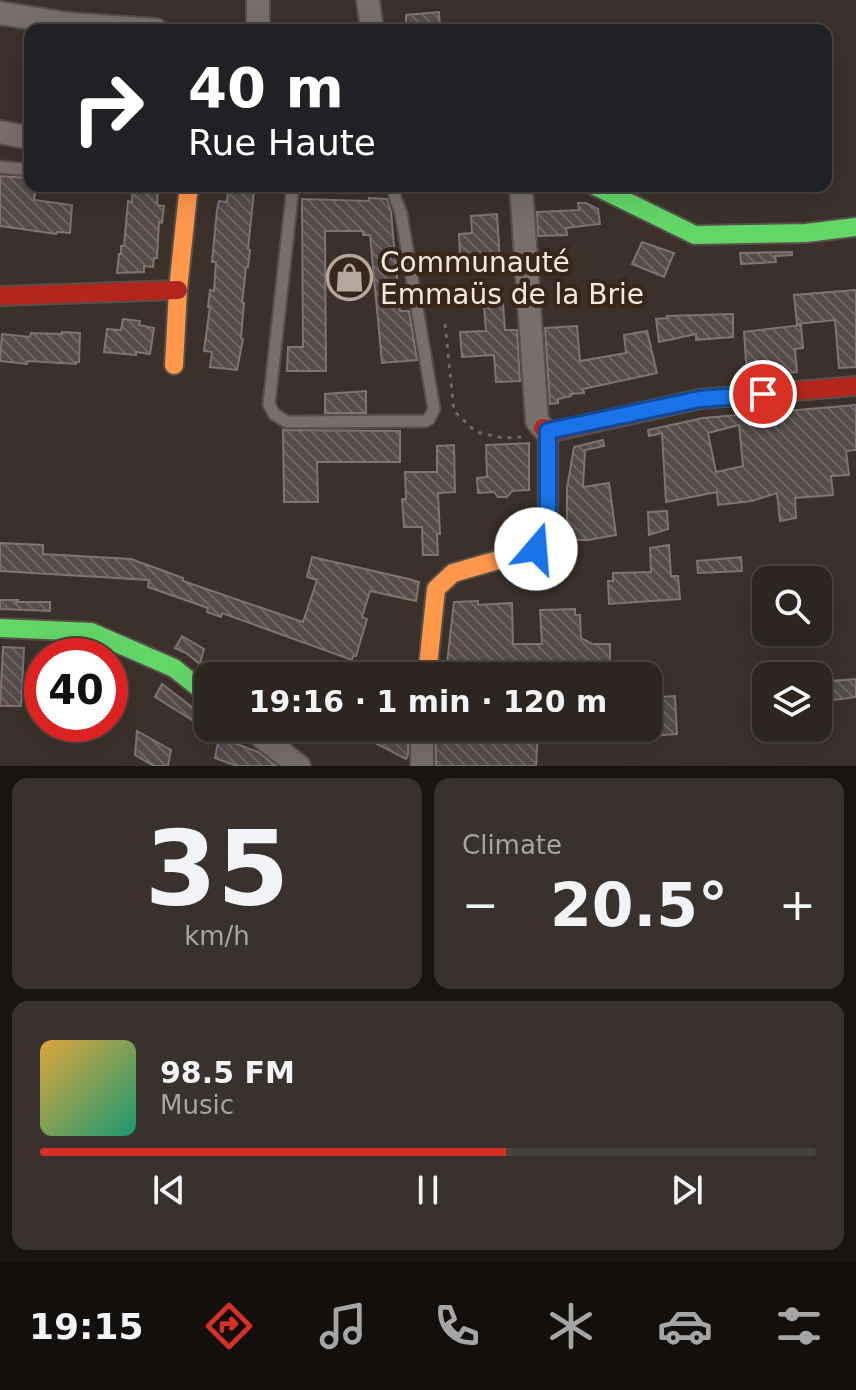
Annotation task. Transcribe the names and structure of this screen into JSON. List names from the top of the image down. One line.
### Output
{"places":{"shop":["Communauté Emmaüs de la Brie"]},"page":{"turn":["40 m","Rue Haute"],"limit":"40","trip":"19:16 · 1 min · 120 m","tile":[["35","km/h"],"Climate"],"heat":["−","20.5°","+"],"song":["98.5 FM","Music"],"tabs":"19:15"}}
